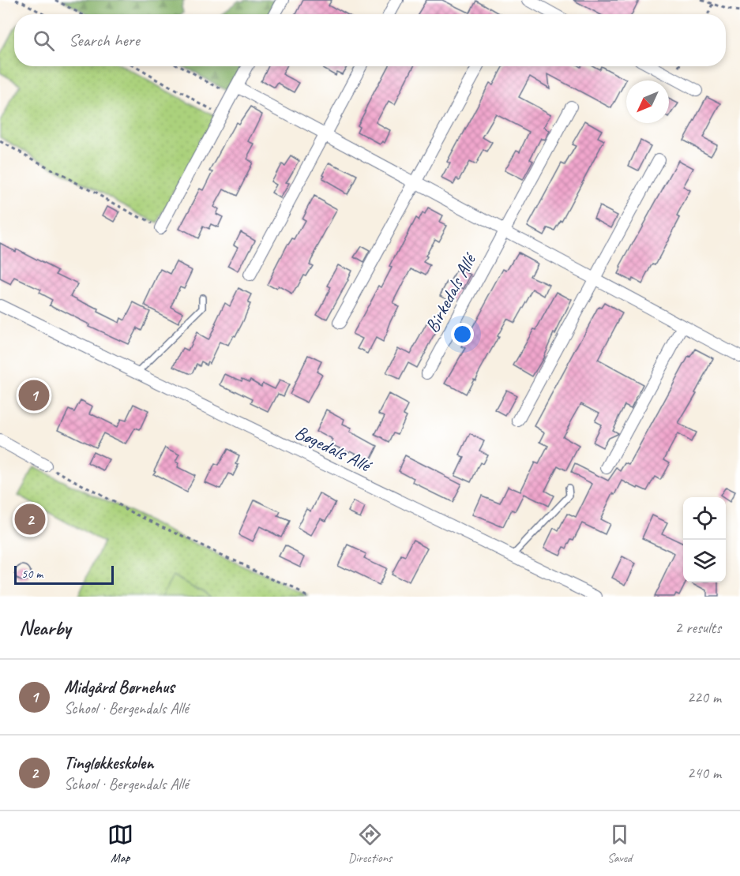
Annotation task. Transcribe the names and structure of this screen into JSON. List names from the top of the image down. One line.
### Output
{"streets":{"street":["Birkedals Allé","Bøgedals Allé"]},"scale_bar":"50 m","north":"bottom left","page":{"search":"Search here","pins":["1","2"],"scale":"50 m","heading":["Nearby","2 results"],"list":[{"mark":"1","name":"Midgård Børnehus","note":"School · Bergendals Allé","value":"220 m"},{"mark":"2","name":"Tingløkkeskolen","note":"School · Bergendals Allé","value":"240 m"}],"nav":["Map","Directions","Saved"]}}
